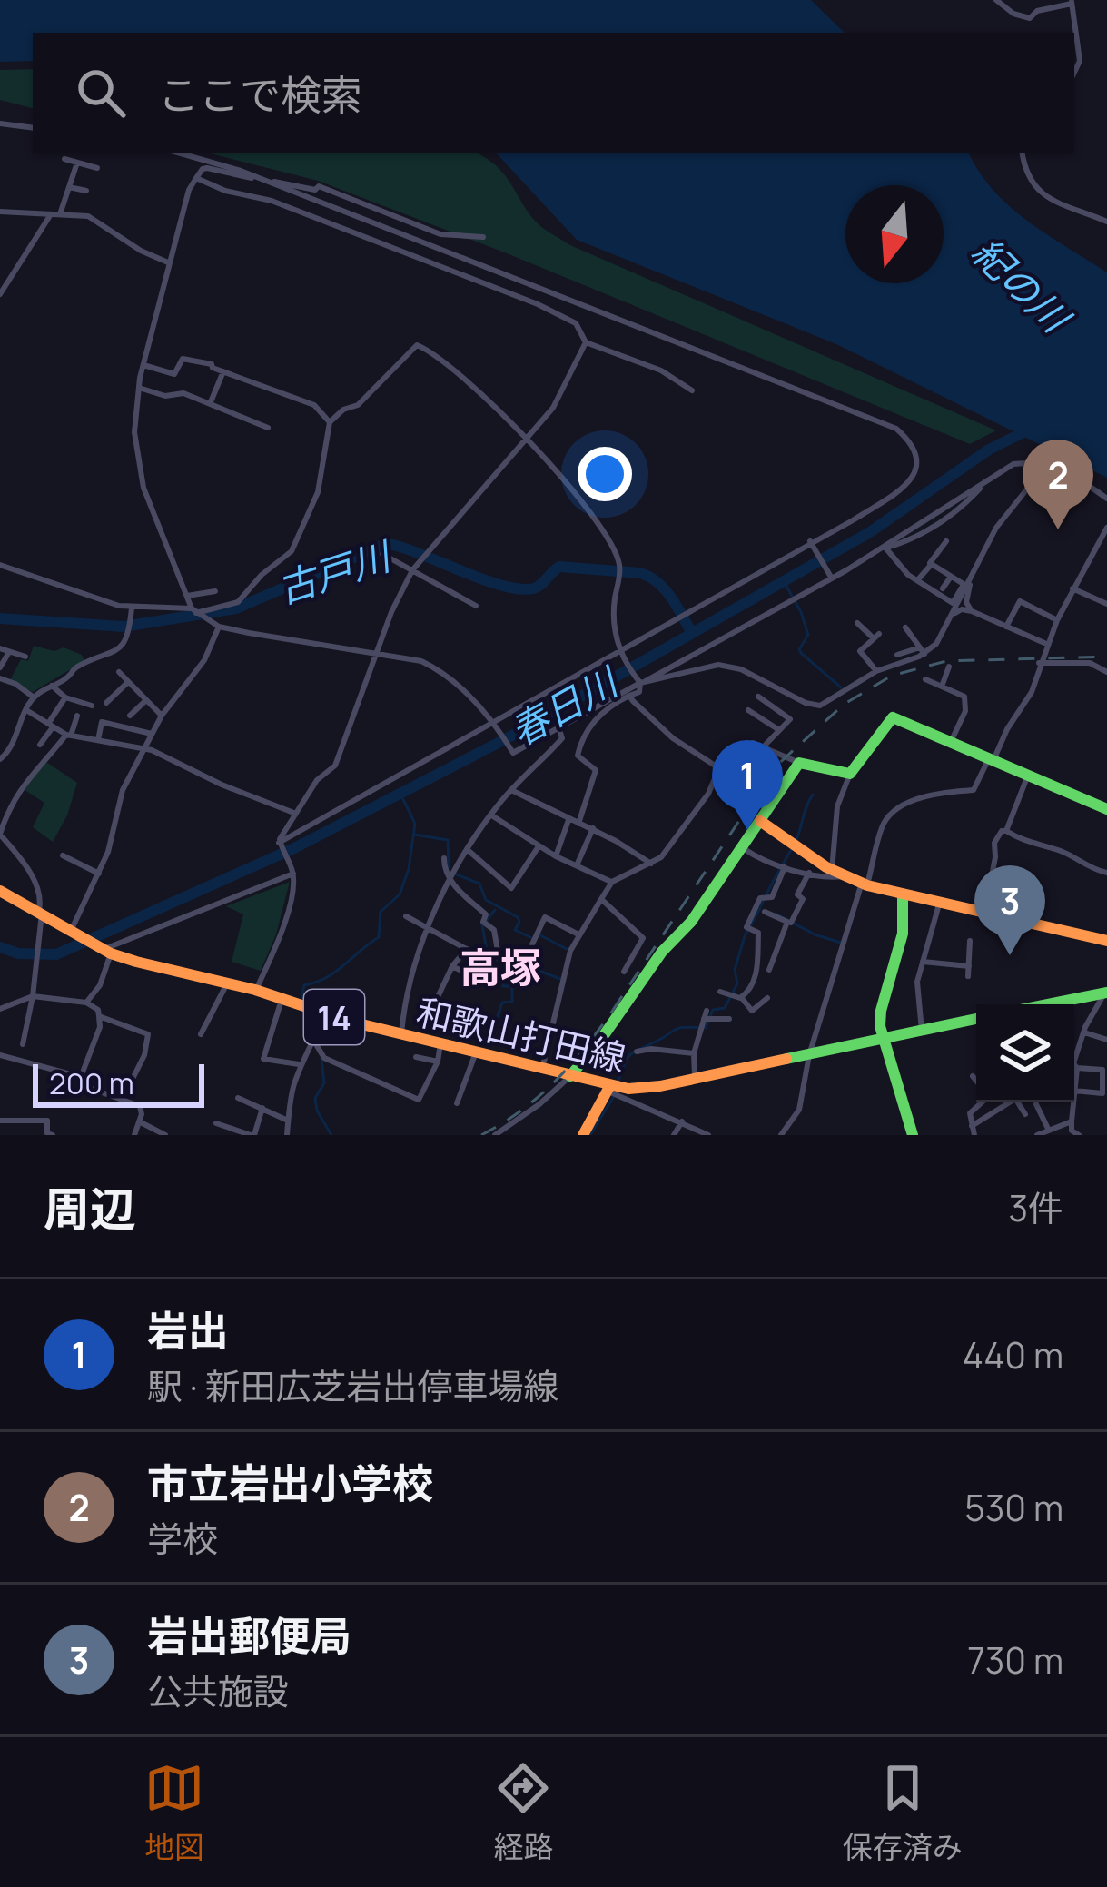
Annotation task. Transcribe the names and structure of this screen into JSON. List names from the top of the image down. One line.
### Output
{"streets":{"main road":["14","和歌山打田線"]},"districts":["高塚"],"water":["紀の川","古戸川","春日川"],"scale_bar":"200 m","north":"bottom","page":{"search":"ここで検索","pins":["2","1","3"],"scale":"200 m","heading":["周辺","3件"],"list":[{"mark":"1","name":"岩出","note":"駅 · 新田広芝岩出停車場線","value":"440 m"},{"mark":"2","name":"市立岩出小学校","note":"学校","value":"530 m"},{"mark":"3","name":"岩出郵便局","note":"公共施設","value":"730 m"}],"nav":["地図","経路","保存済み"]}}
